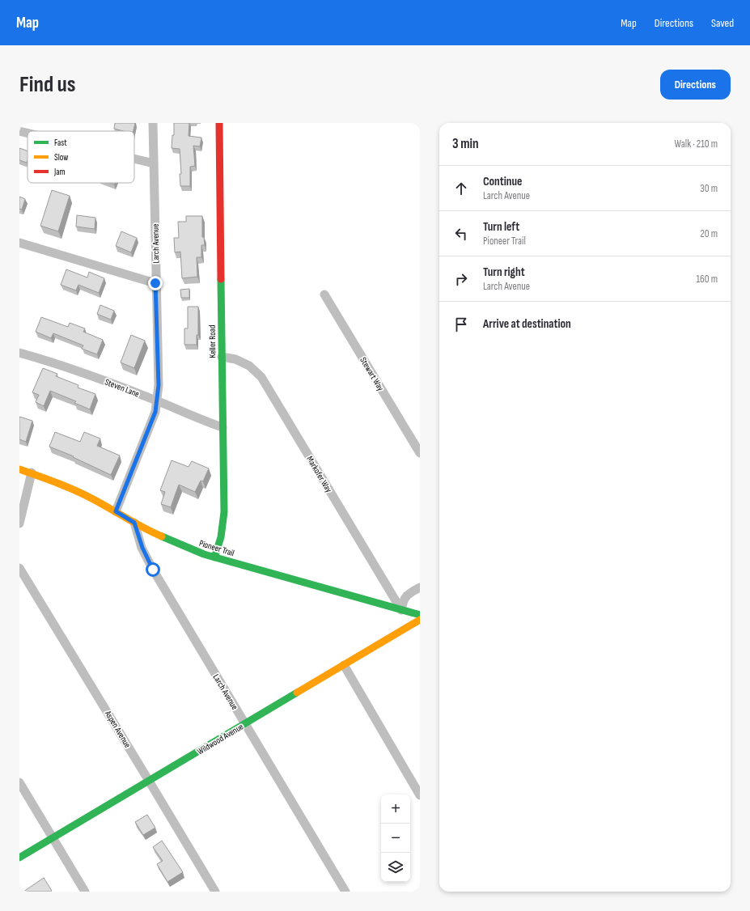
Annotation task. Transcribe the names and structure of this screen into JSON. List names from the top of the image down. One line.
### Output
{"streets":{"street":["Larch Avenue","Keller Road","Stewart Way","Steven Lane","Markofer Way","Pioneer Trail","Aspen Avenue","Wildwood Avenue"]},"crossings":[["Larch Avenue","Steven Lane"],["Larch Avenue","Pioneer Trail"],["Larch Avenue","Wildwood Avenue"],["Keller Road","Steven Lane"],["Keller Road","Markofer Way"],["Keller Road","Pioneer Trail"],["Markofer Way","Pioneer Trail"],["Aspen Avenue","Wildwood Avenue"]],"legend":["Fast","Slow","Jam"],"page":{"header":"Map","nav":["Map","Directions","Saved"],"buttons":"Directions","title":"Find us","heading":["3 min","Walk · 210 m"],"list":[["Continue","Larch Avenue","30 m"],["Turn left","Pioneer Trail","20 m"],["Turn right","Larch Avenue","160 m"],"Arrive at destination"],"map_buttons":["+","−"]}}
